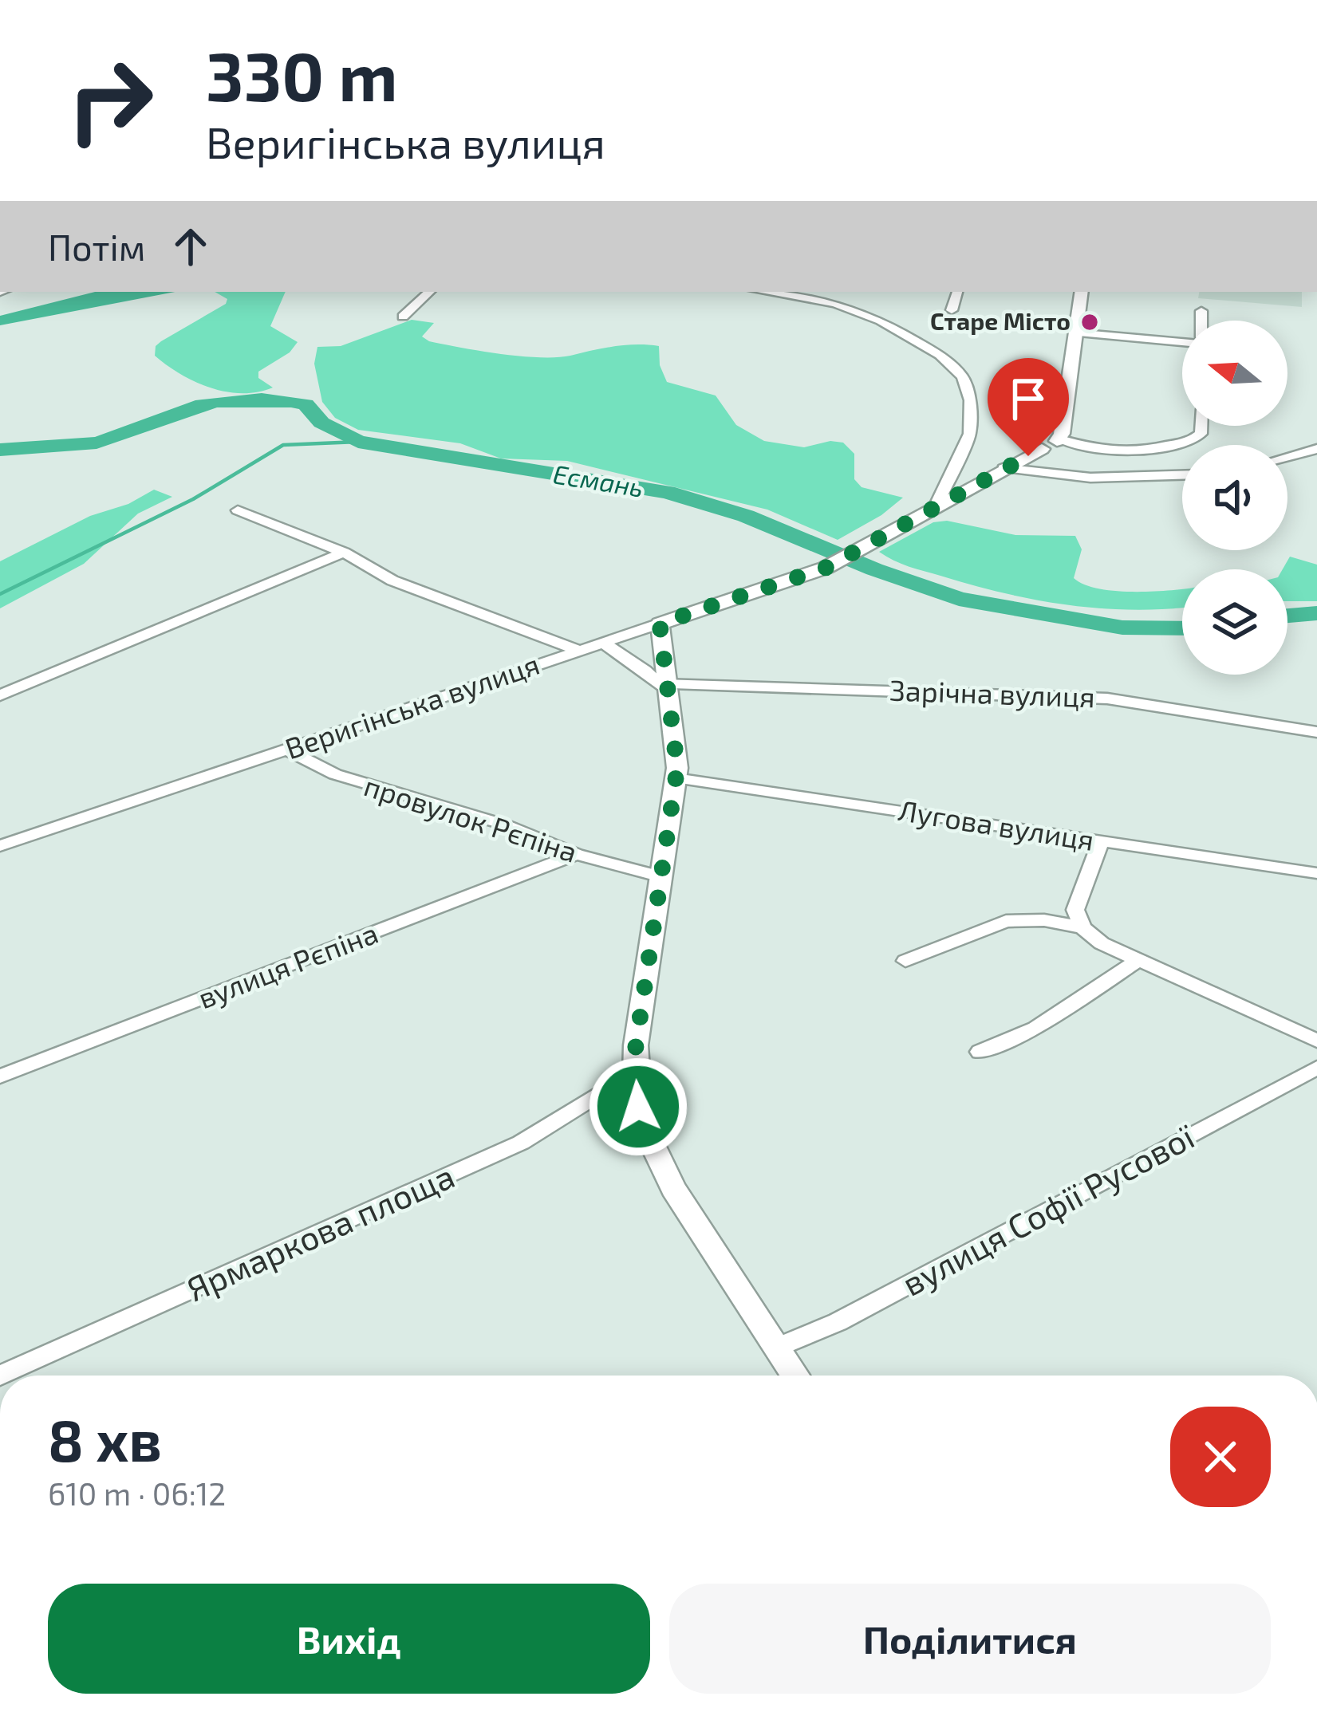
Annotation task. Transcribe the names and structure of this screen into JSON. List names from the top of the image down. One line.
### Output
{"streets":{"street":["Зарічна вулиця","Веригінська вулиця","провулок Рєпіна","Лугова вулиця","вулиця Рєпіна","вулиця Софії Русової","Ярмаркова площа"]},"crossings":[["Веригінська вулиця","провулок Рєпіна"],["провулок Рєпіна","вулиця Рєпіна"]],"water":["Есмань"],"places":["Старе Місто"],"north":"left","page":{"turn":["330 m","Веригінська вулиця"],"then":"Потім","heading":["8 хв","610 m · 06:12"],"buttons":["Вихід","Поділитися"]}}
